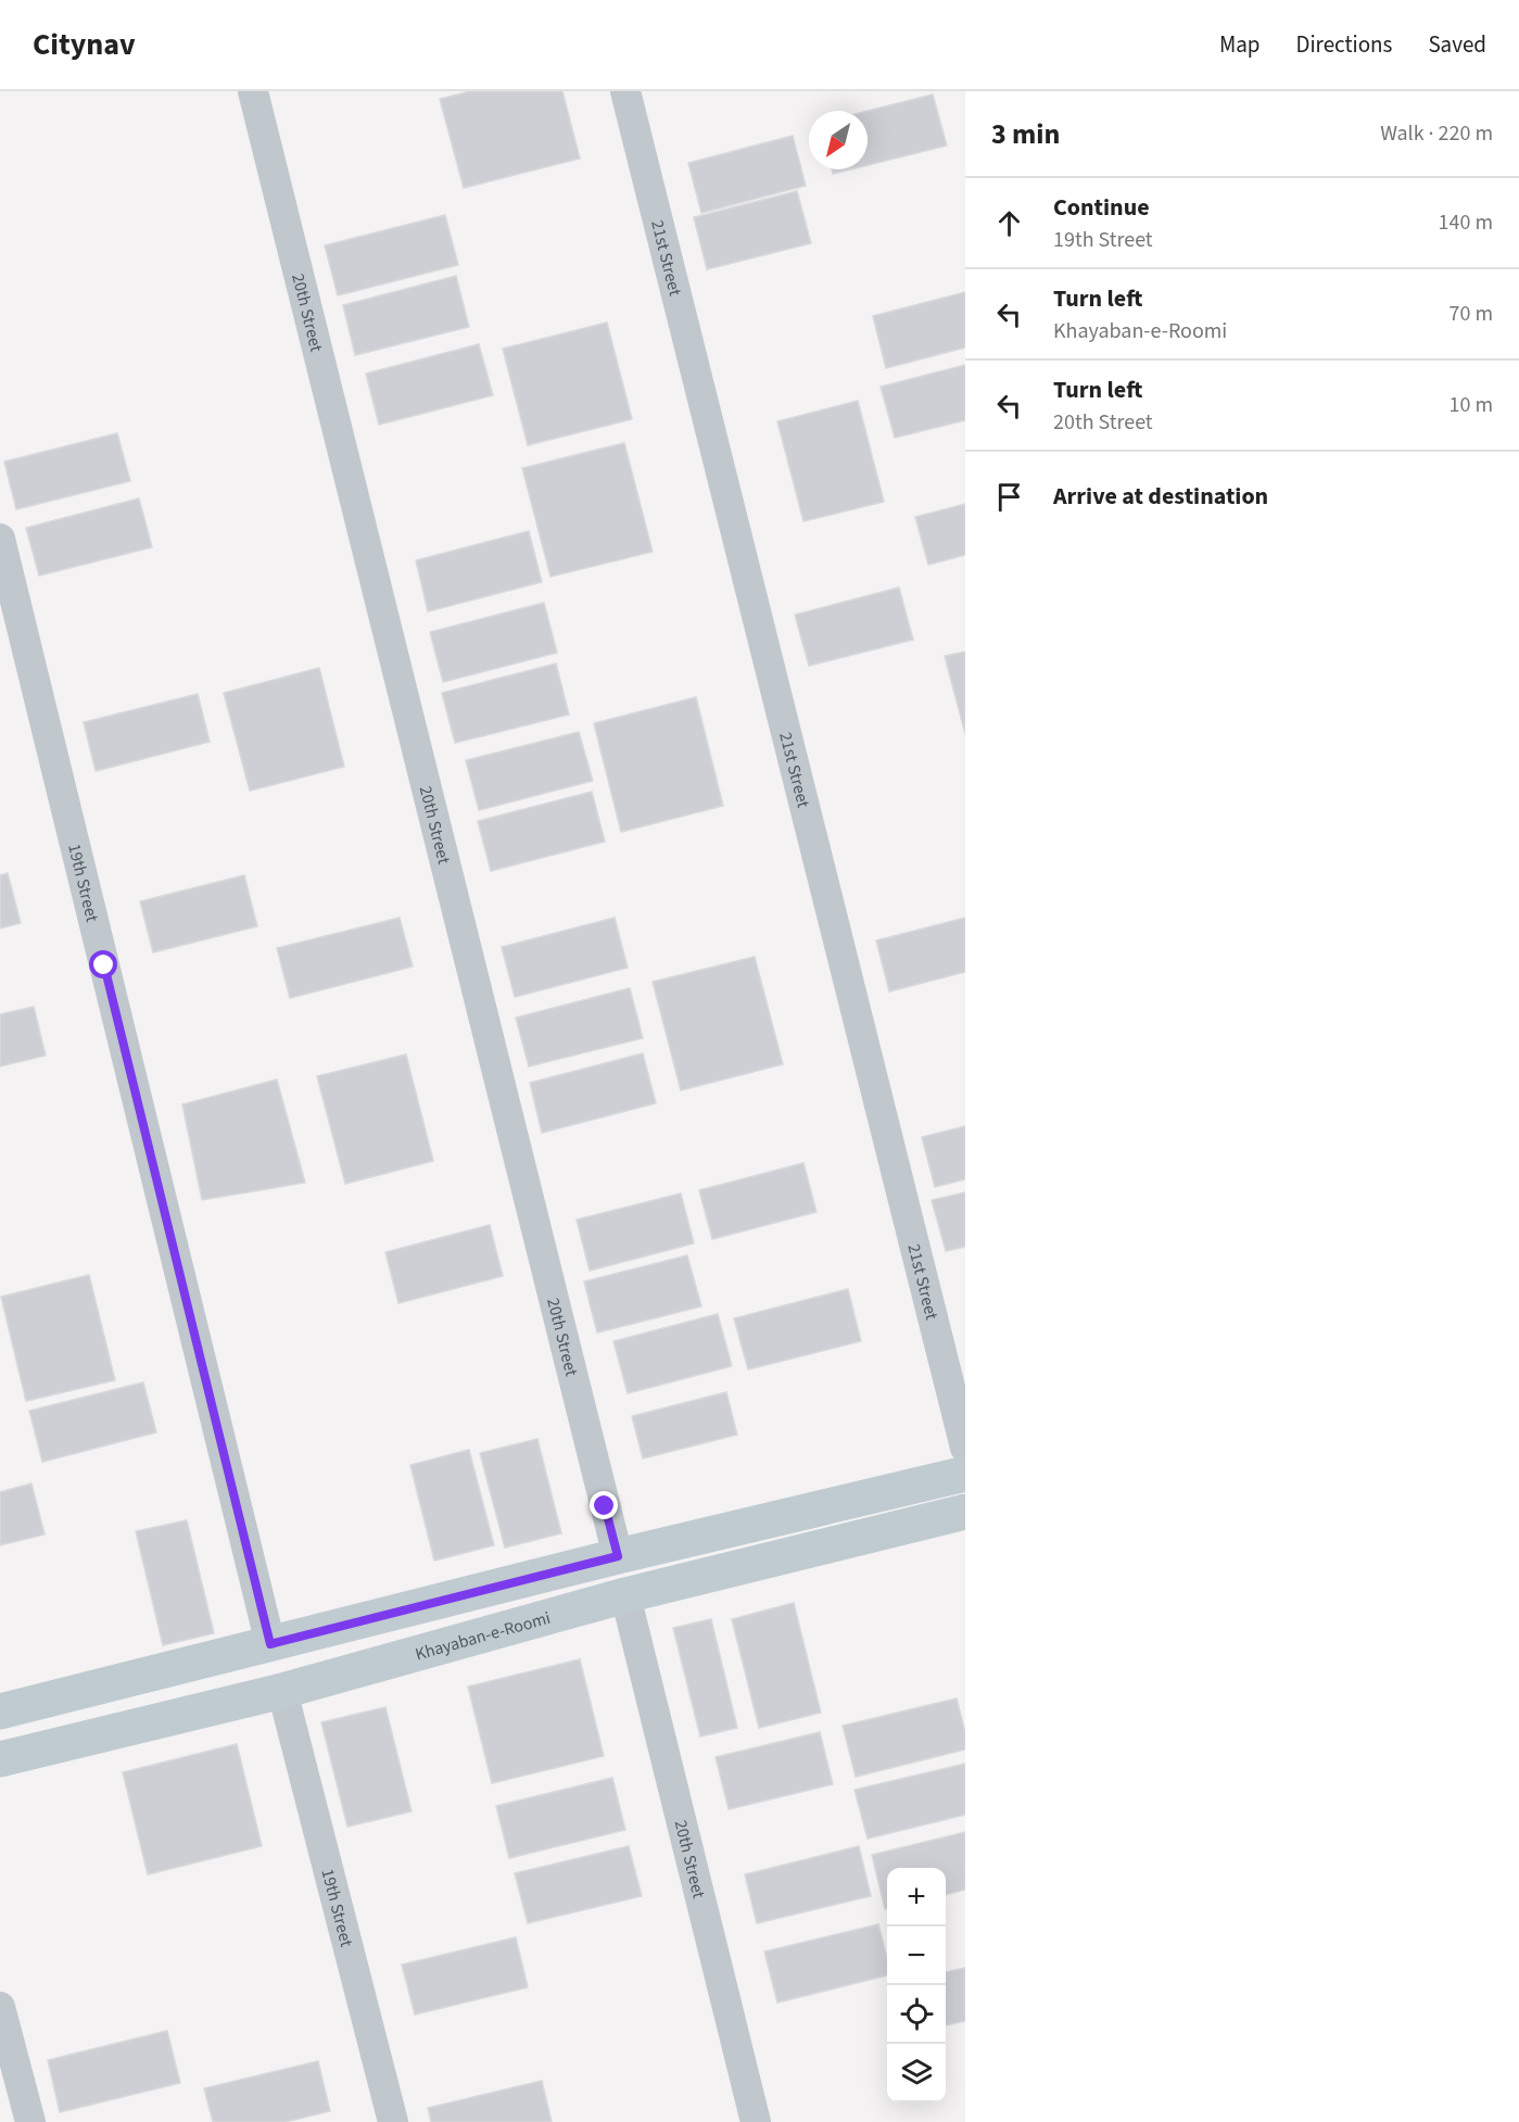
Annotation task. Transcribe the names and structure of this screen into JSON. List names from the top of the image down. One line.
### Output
{"streets":{"street":["21st Street","20th Street","19th Street","Khayaban-e-Roomi"]},"crossings":[["20th Street","Khayaban-e-Roomi"],["19th Street","Khayaban-e-Roomi"]],"north":"bottom left","page":{"header":"Citynav","nav":["Map","Directions","Saved"],"heading":["3 min","Walk · 220 m"],"list":[["Continue","19th Street","140 m"],["Turn left","Khayaban-e-Roomi","70 m"],["Turn left","20th Street","10 m"],"Arrive at destination"],"map_buttons":["+","−"]}}
